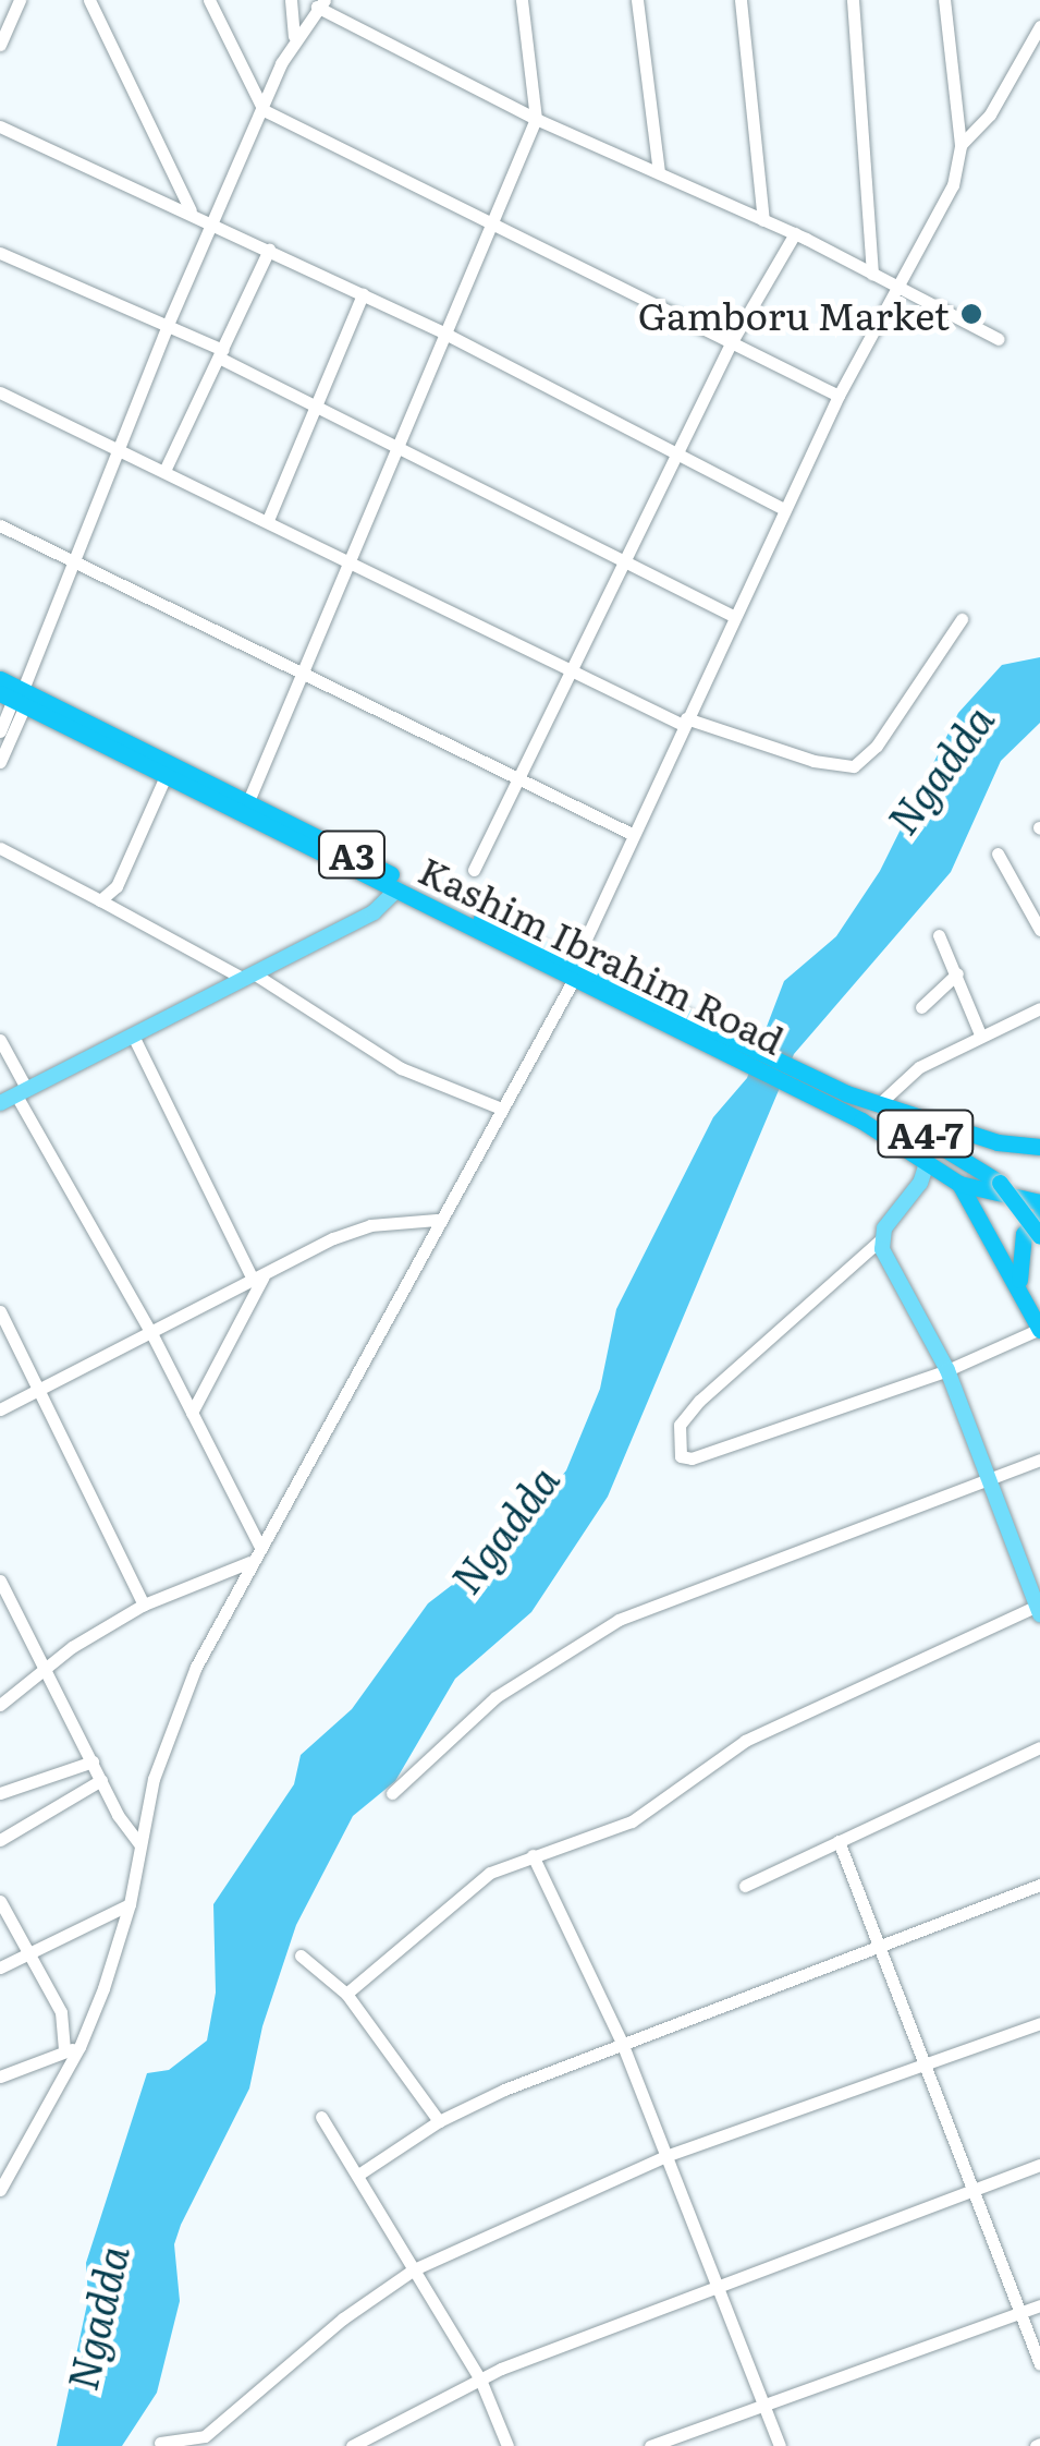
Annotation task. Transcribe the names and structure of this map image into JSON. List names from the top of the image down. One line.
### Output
{"streets":{"highway":["A3","Kashim Ibrahim Road","A4-7"]},"crossings":[["Kashim Ibrahim Road","A4-7"]],"water":["Ngadda"],"places":["Gamboru Market"]}
